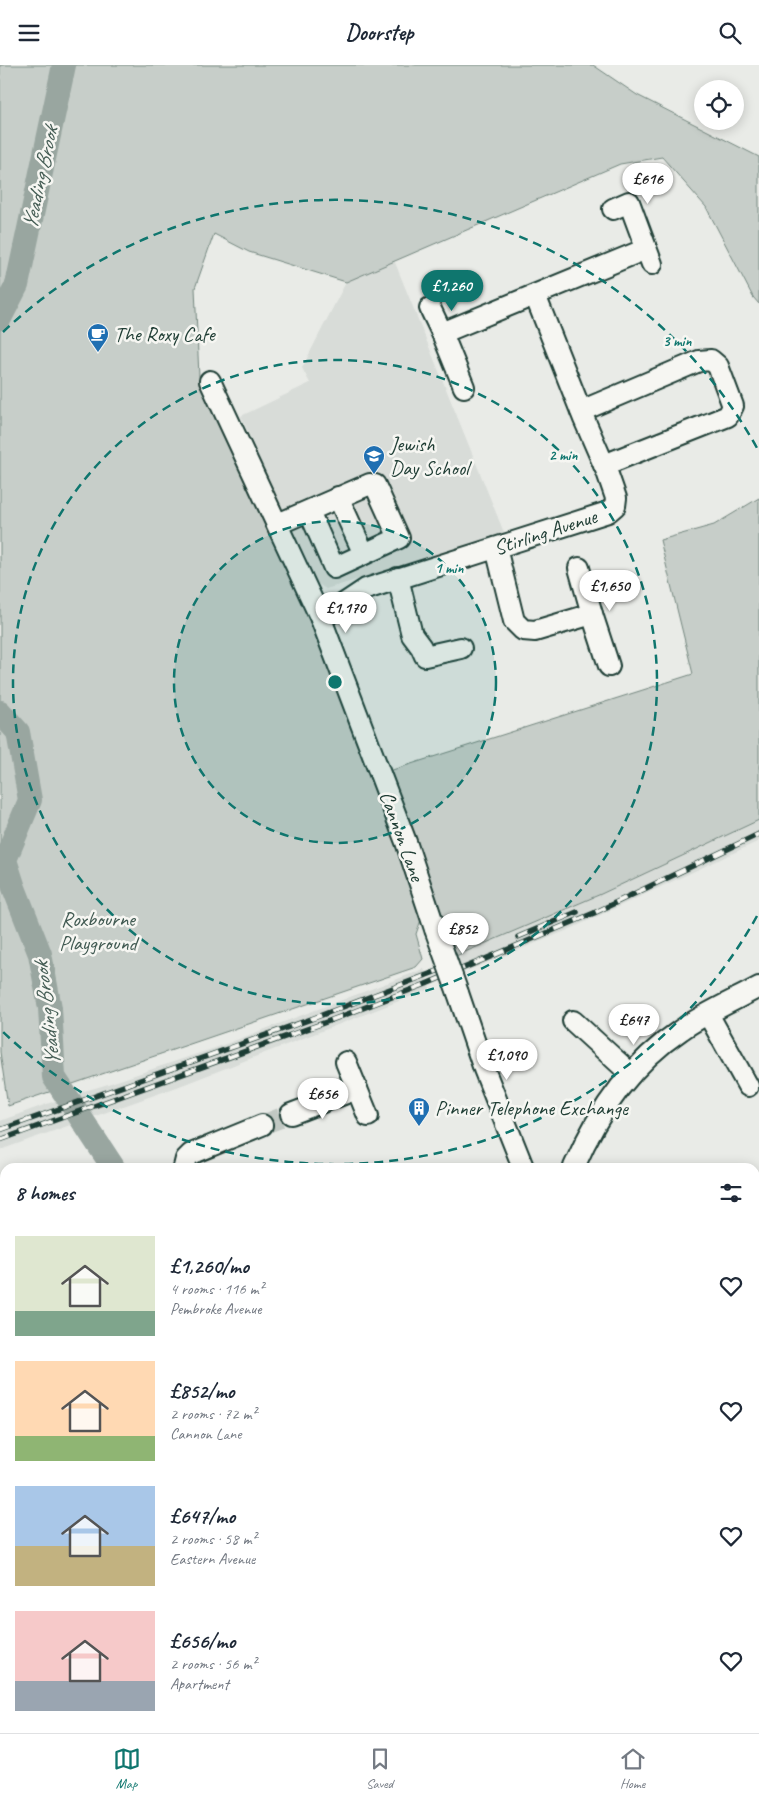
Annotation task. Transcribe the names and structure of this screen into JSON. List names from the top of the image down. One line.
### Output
{"streets":{"street":["Stirling Avenue","Cannon Lane"]},"crossings":[["Stirling Avenue","Cannon Lane"]],"water":["Yeading Brook"],"parks":["Roxbourne Playground"],"places":{"cafe":["The Roxy Cafe"],"school or university":["Jewish Day School"],"building":["Pinner Telephone Exchange"]},"page":{"header":"Doorstep","price":["£616","£1,260","£1,650","£1,170","£852","£647","£1,090","£656"],"heading":"8 homes","list":[{"name":"£1,260/mo","note":"4 rooms · 116 m² · Pembroke Avenue"},{"name":"£852/mo","note":"2 rooms · 72 m² · Cannon Lane"},{"name":"£647/mo","note":"2 rooms · 58 m² · Eastern Avenue"},{"name":"£656/mo","note":"2 rooms · 56 m² · Apartment"}],"tabs":["Map","Saved","Home"]},"rings":["3 min","2 min","1 min"]}
